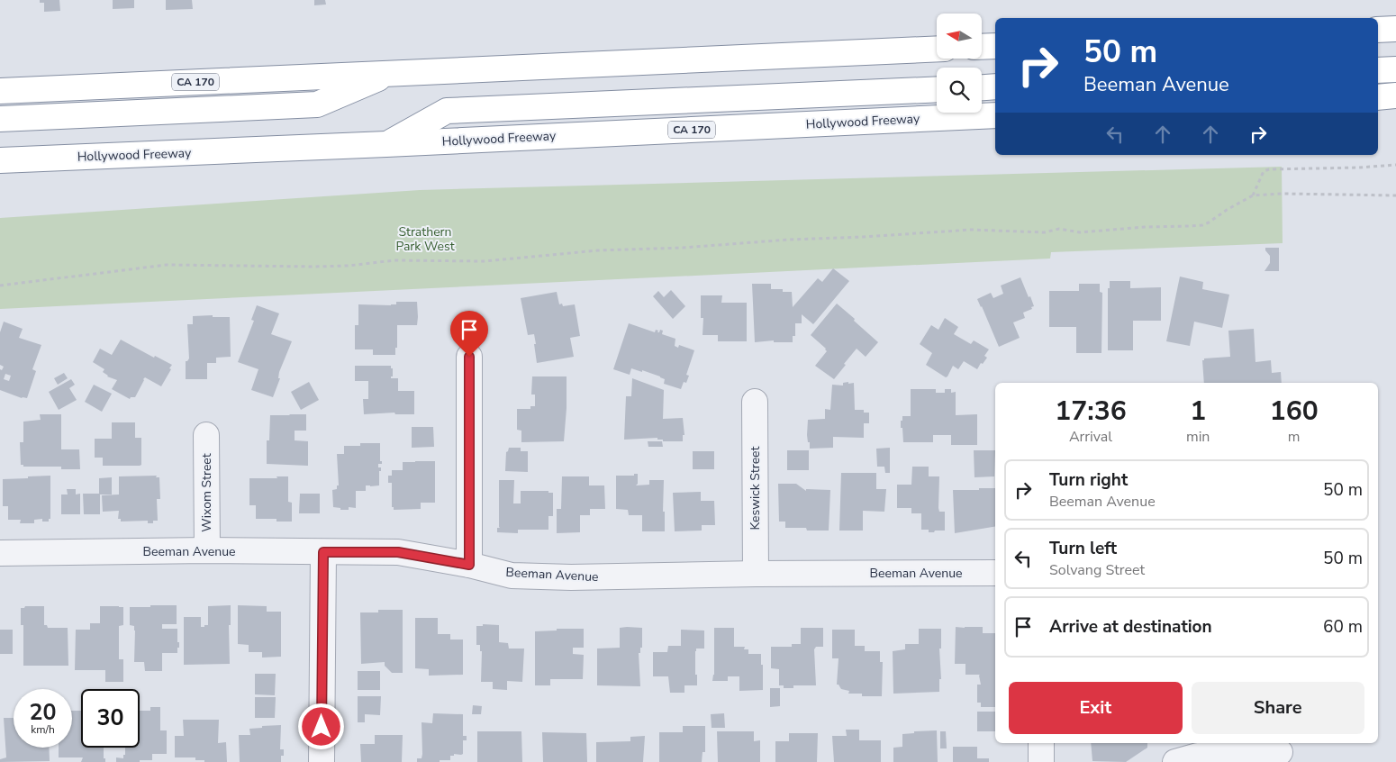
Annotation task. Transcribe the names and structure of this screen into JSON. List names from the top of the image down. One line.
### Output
{"streets":{"highway":["CA 170","Hollywood Freeway"],"street":["Keswick Street","Wixom Street","Beeman Avenue"]},"crossings":[["Keswick Street","Beeman Avenue"],["Wixom Street","Beeman Avenue"]],"parks":["Strathern Park West"],"north":"left","page":{"turn":["50 m","Beeman Avenue"],"eta":["17:36","Arrival","1","min","160","m"],"list":[{"name":"Turn right","note":"Beeman Avenue","value":"50 m"},{"name":"Turn left","note":"Solvang Street","value":"50 m"},{"name":"Arrive at destination","value":"60 m"}],"buttons":["Exit","Share"],"speed":"20 km/h","limit":"30"}}
